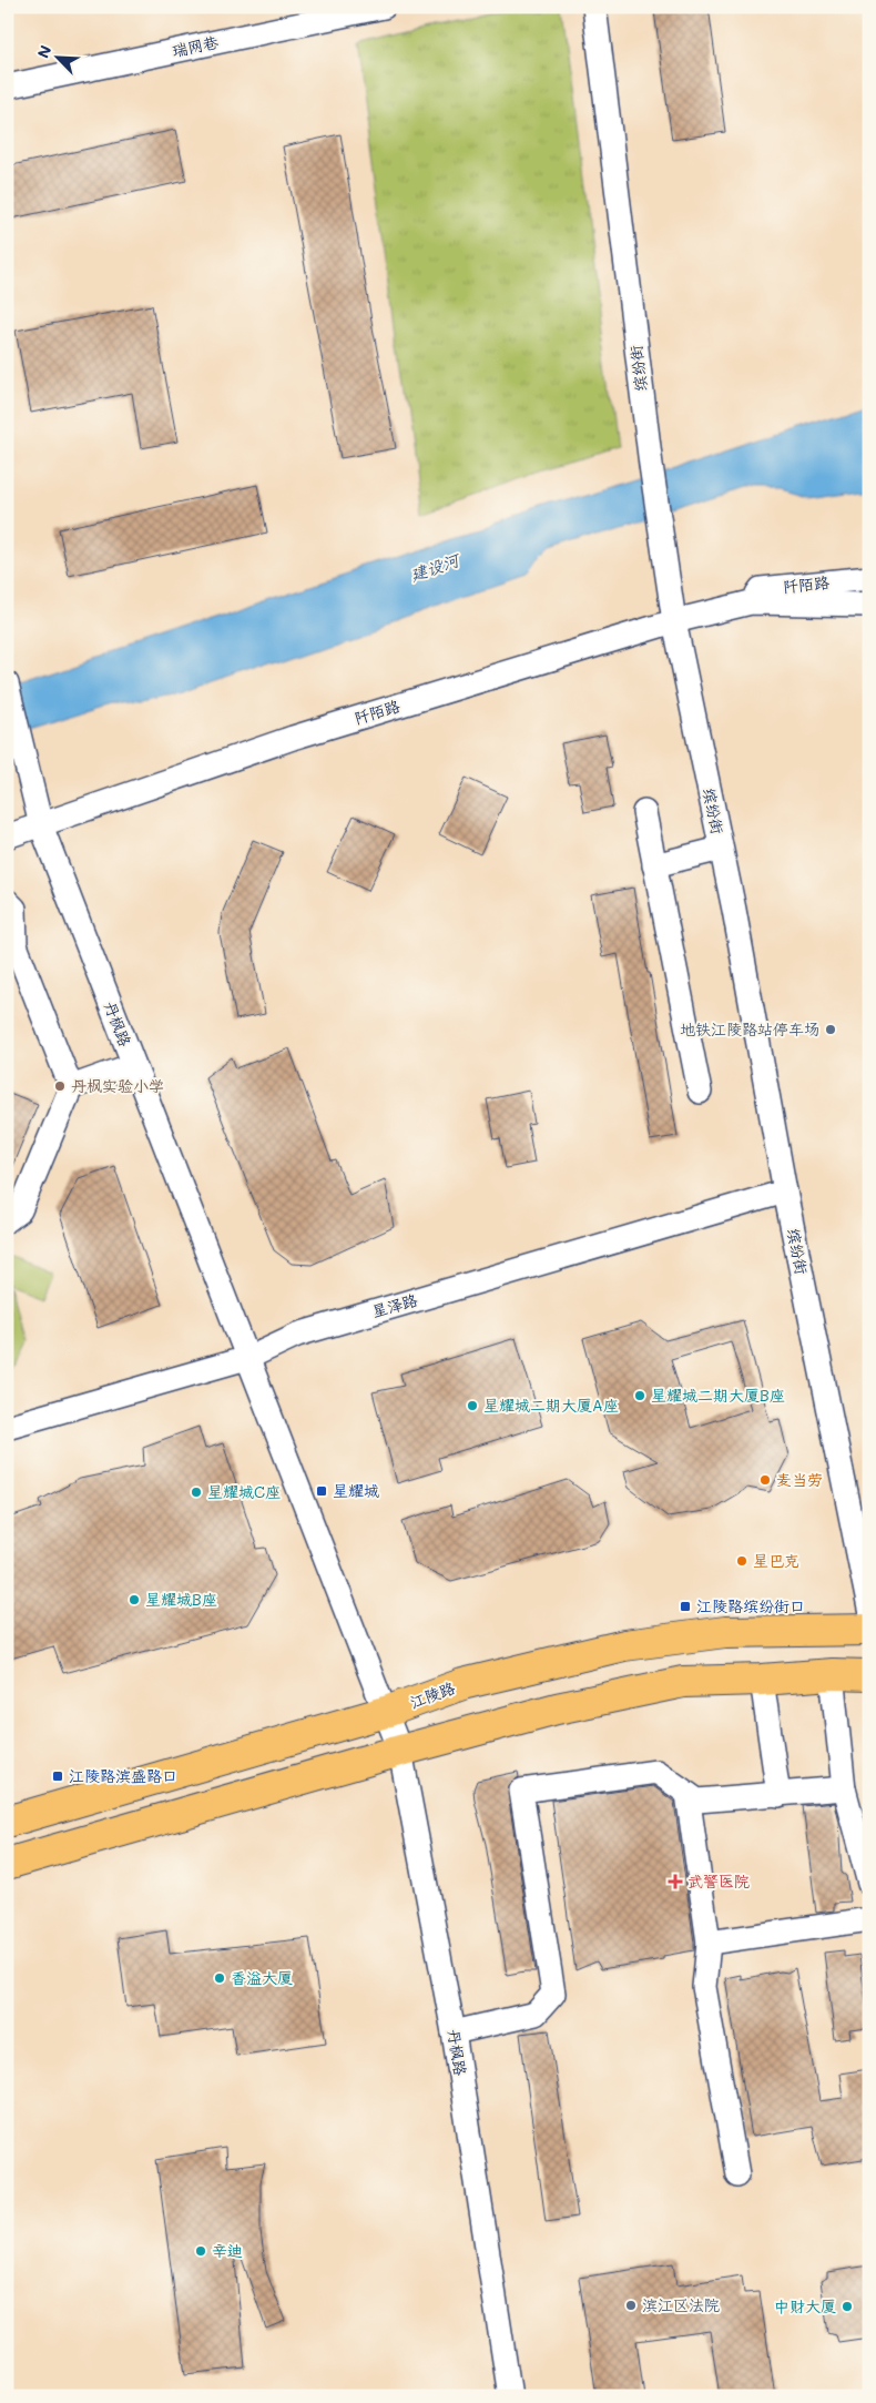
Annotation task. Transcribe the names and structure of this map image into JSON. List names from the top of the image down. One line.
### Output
{"streets":{"main road":["江陵路"],"street":["瑞网巷","缤纷街","阡陌路","丹枫路","星泽路"]},"crossings":[["缤纷街","阡陌路"],["缤纷街","星泽路"],["阡陌路","丹枫路"],["丹枫路","星泽路"],["丹枫路","江陵路"]],"water":["建设河"],"places":{"other":["地铁江陵路站停车场","丹枫实验小学","星耀城二期大厦B座","星耀城二期大厦A座","麦当劳","星耀城C座","星巴克","星耀城B座","香溢大厦","辛迪","滨江区法院","中财大厦"],"transit":["星耀城","江陵路缤纷街口","江陵路滨盛路口"],"health":["武警医院"]},"north":"top left"}
